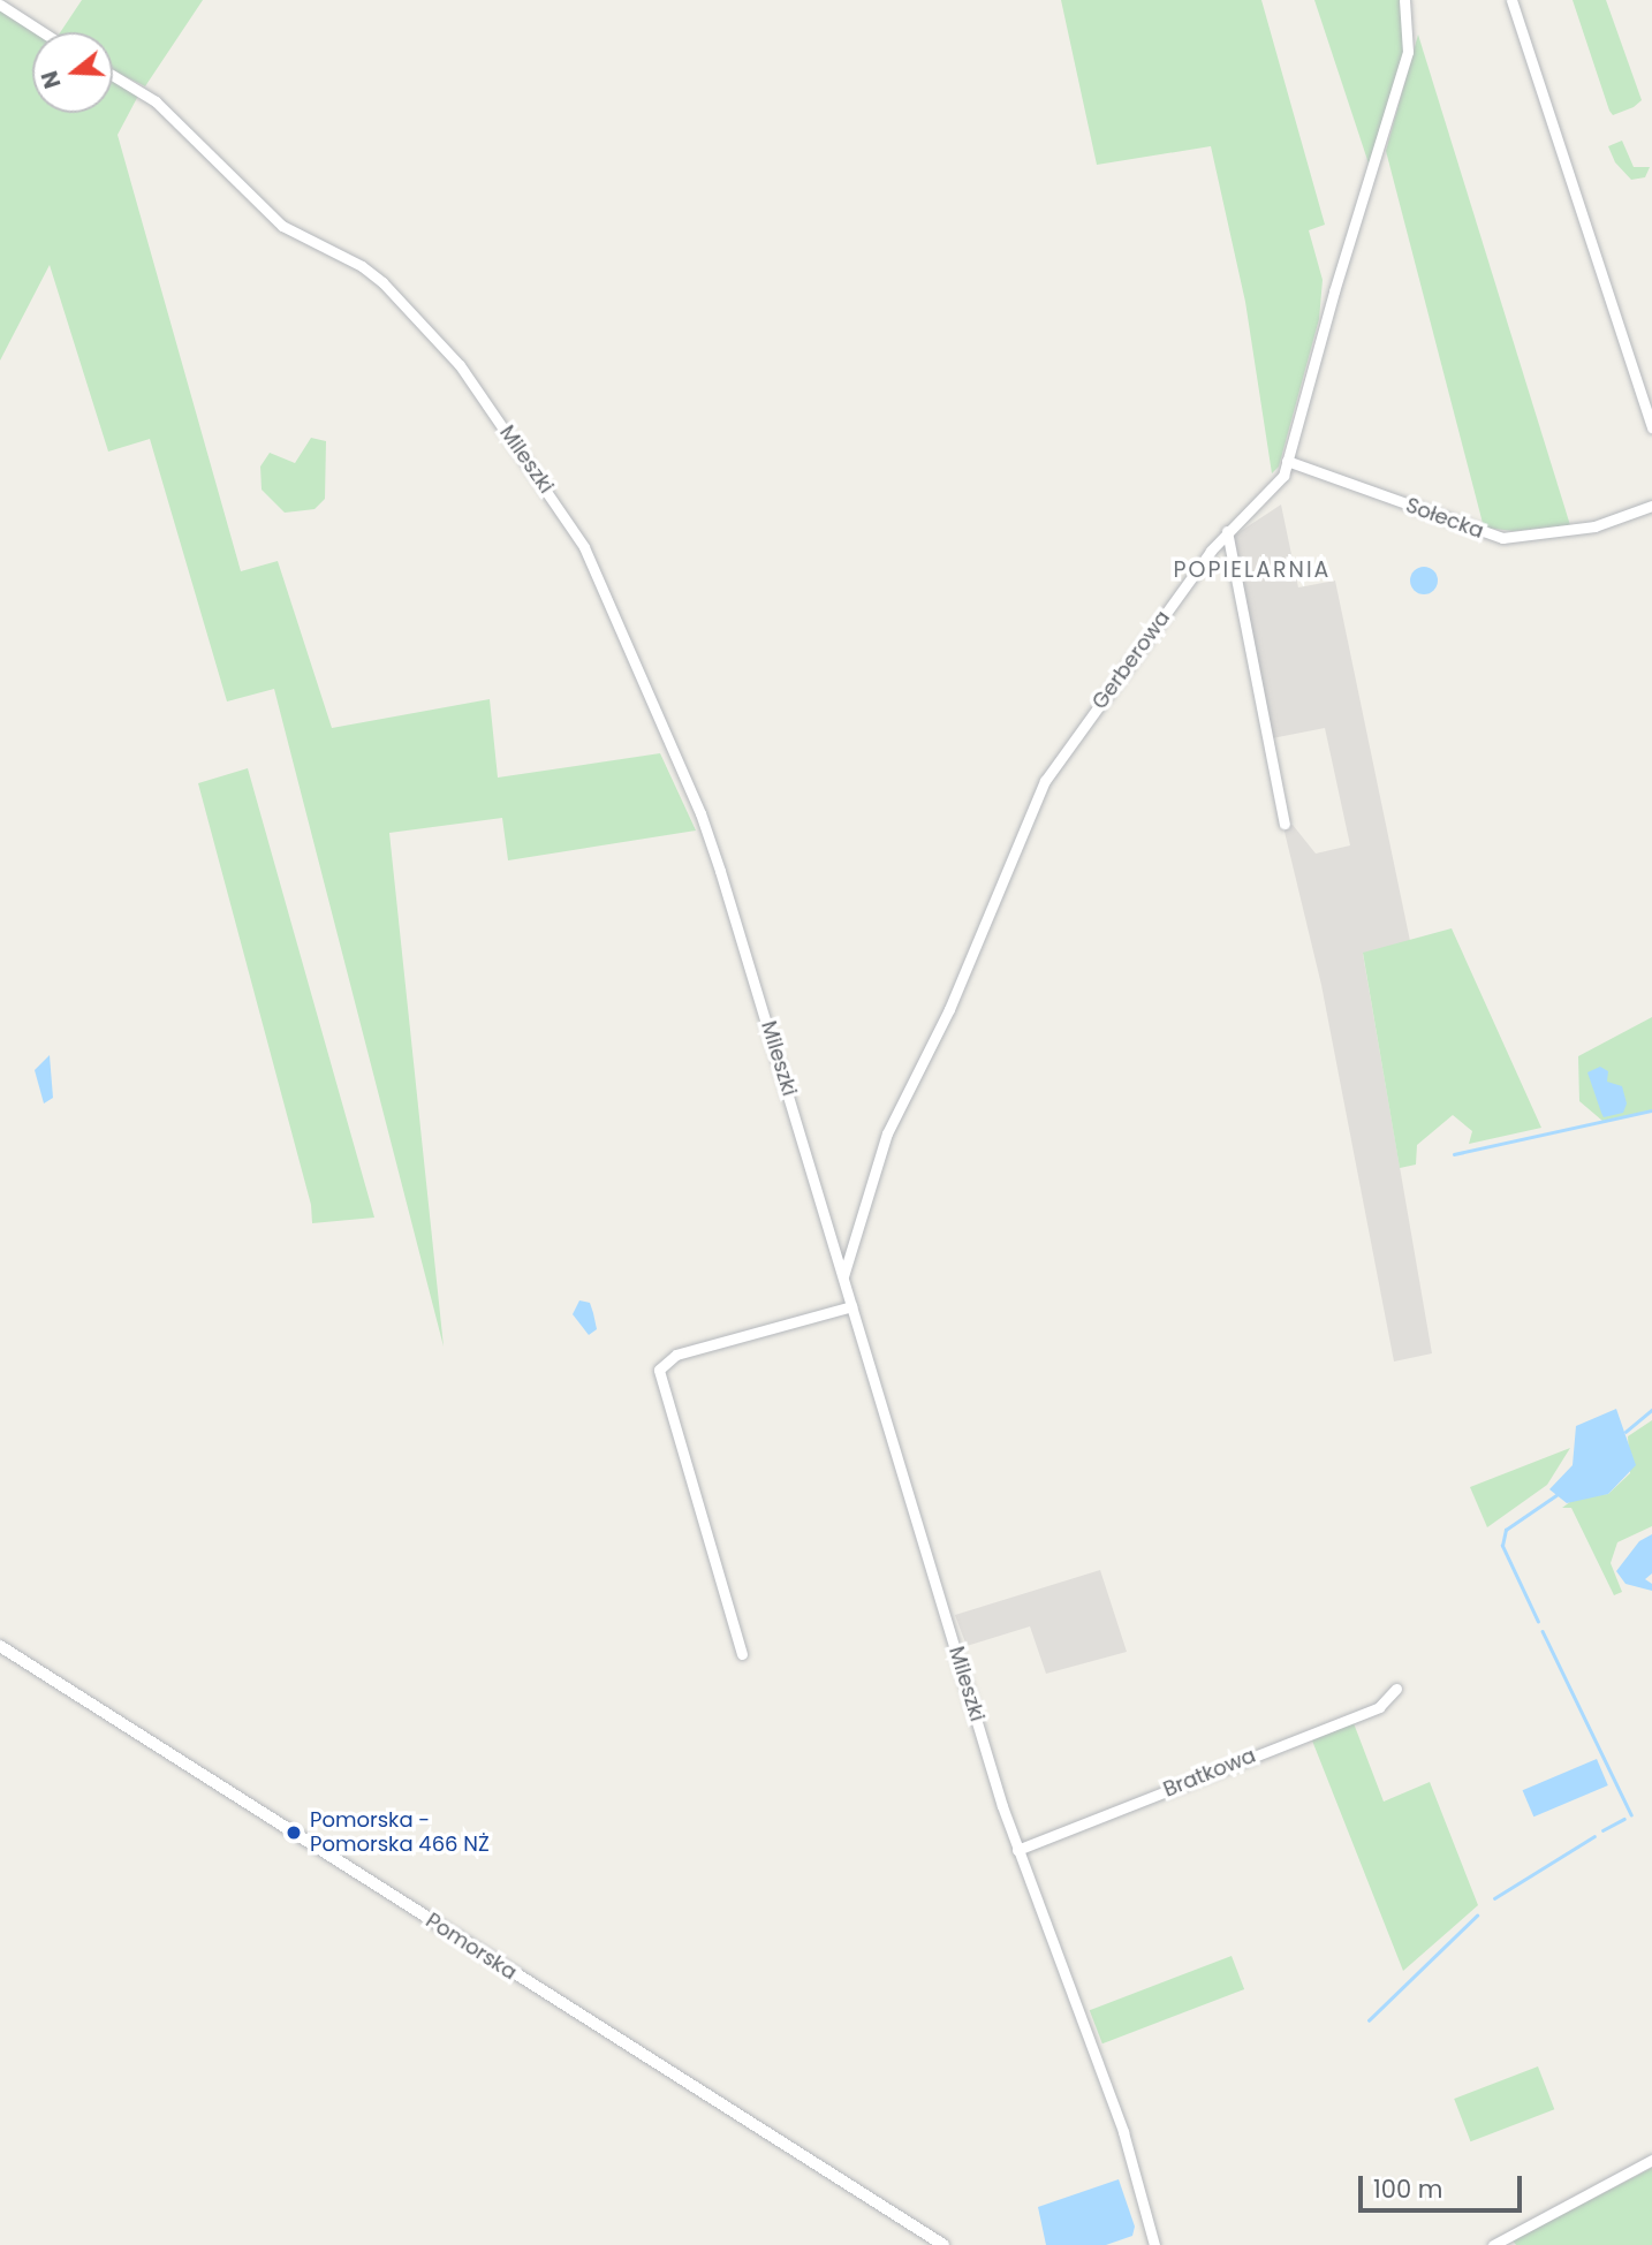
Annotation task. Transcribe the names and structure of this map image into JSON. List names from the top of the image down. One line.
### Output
{"streets":{"street":["Mileszki","Sołecka","Gerberowa","Bratkowa","Pomorska"]},"crossings":[["Mileszki","Gerberowa"],["Mileszki","Bratkowa"],["Sołecka","Gerberowa"]],"districts":["POPIELARNIA"],"places":["Pomorska - Pomorska 466 NŻ"],"scale_bar":"100 m","north":"left"}
